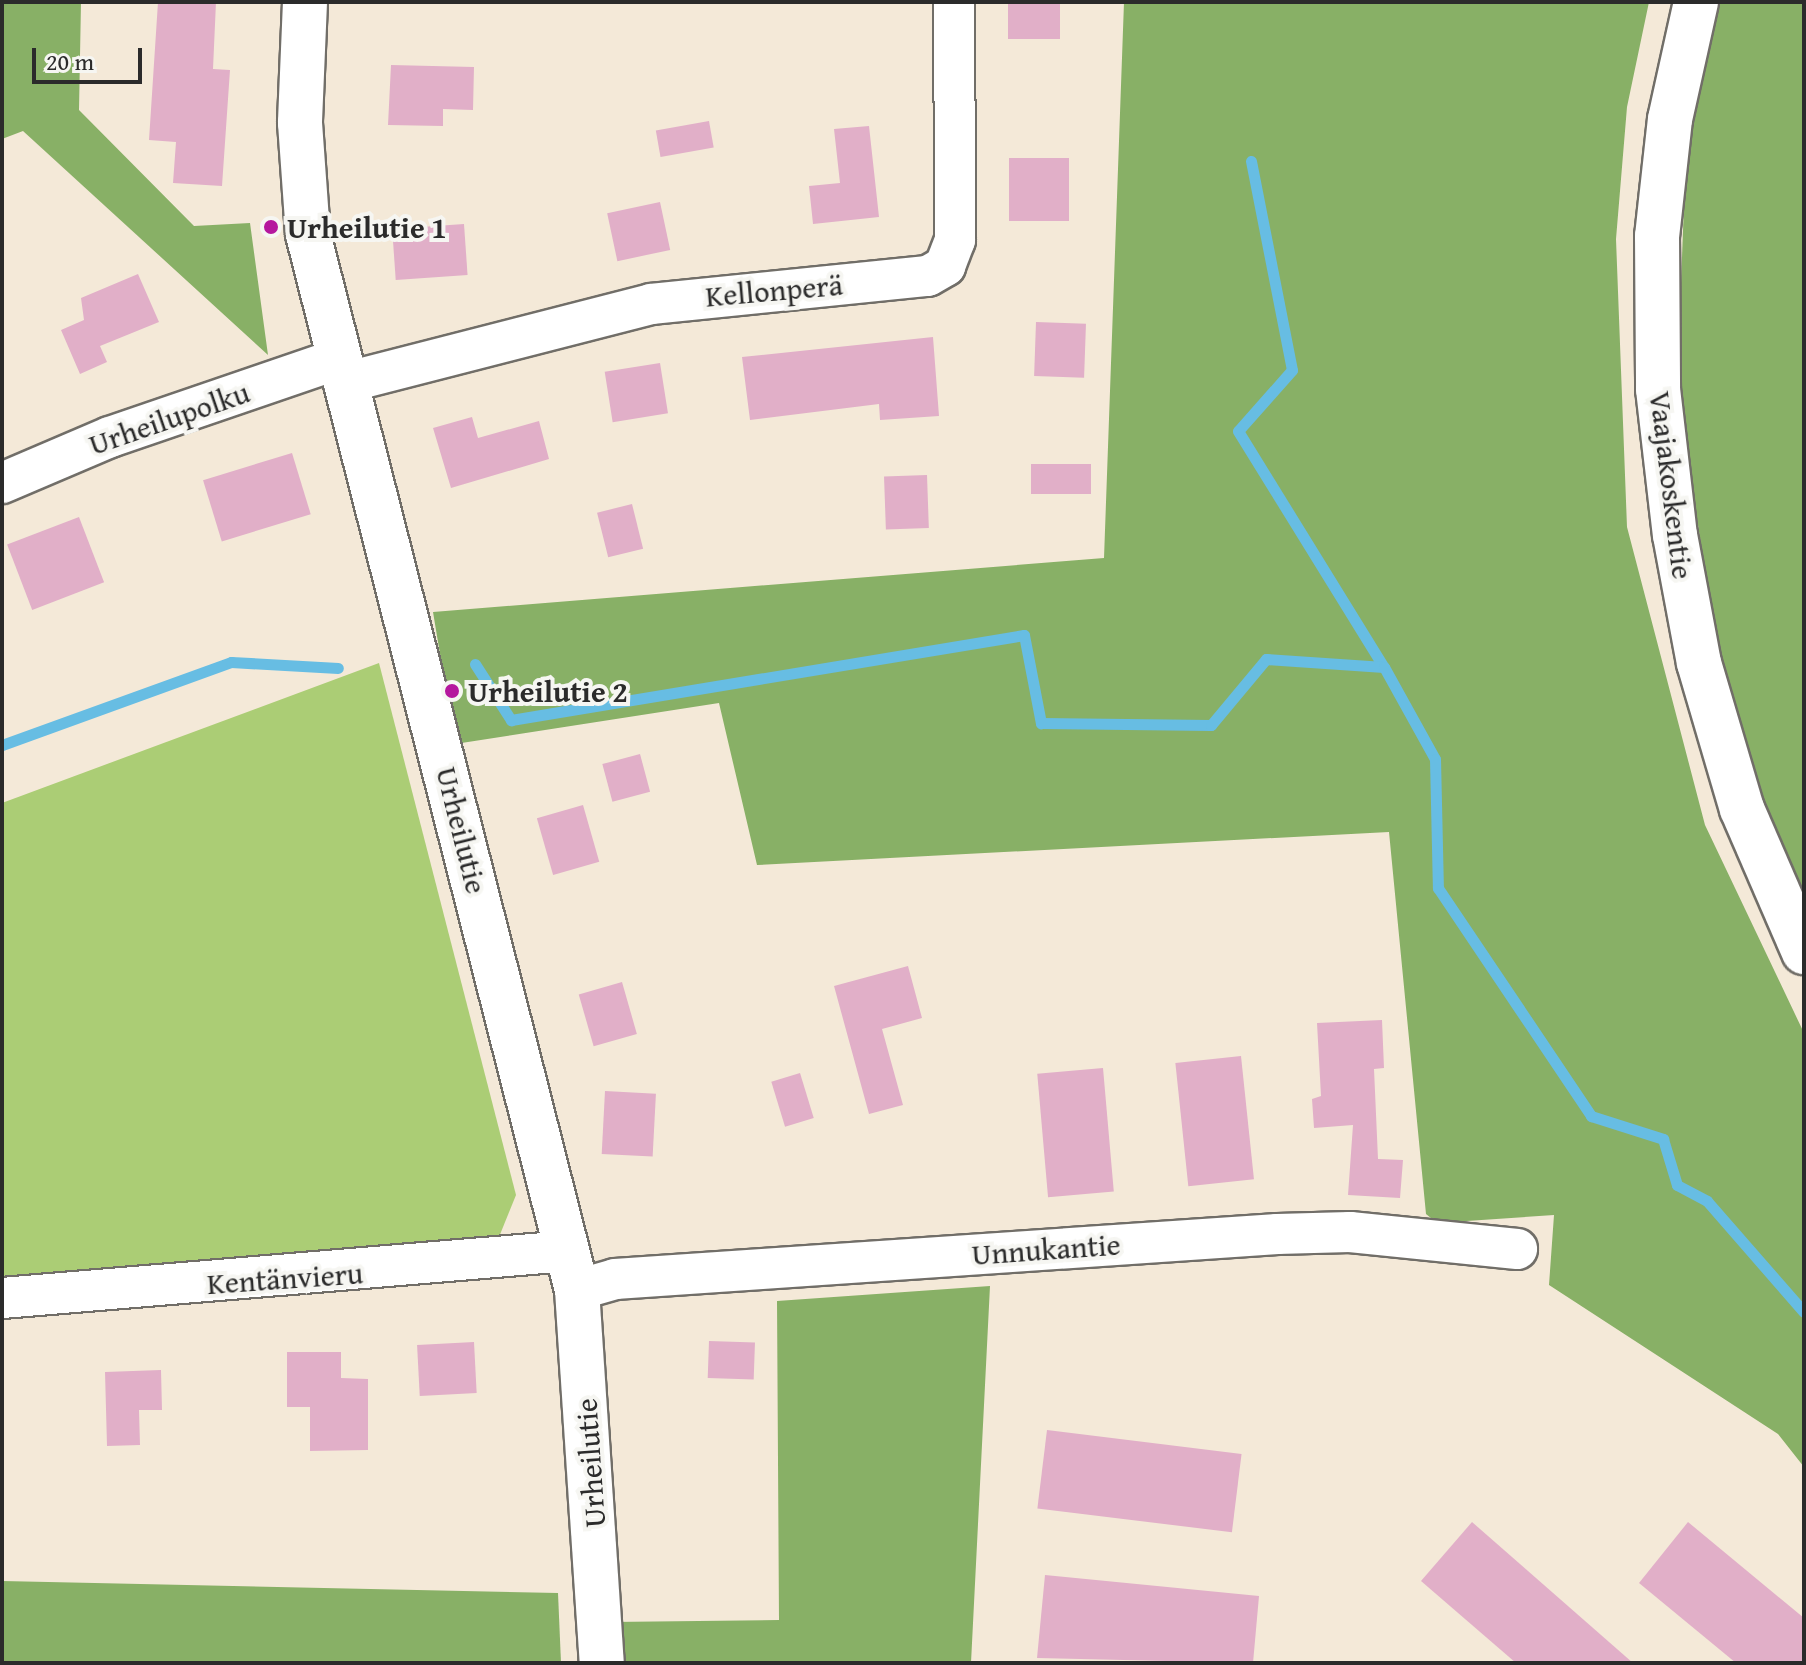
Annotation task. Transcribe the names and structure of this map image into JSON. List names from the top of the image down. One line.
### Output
{"streets":{"street":["Kellonperä","Urheilupolku","Vaajakoskentie","Urheilutie","Unnukantie","Kentänvieru"]},"crossings":[["Kellonperä","Urheilupolku"],["Kellonperä","Urheilutie"],["Urheilupolku","Urheilutie"],["Urheilutie","Unnukantie"],["Urheilutie","Kentänvieru"],["Unnukantie","Kentänvieru"]],"places":["Urheilutie 1","Urheilutie 2"],"scale_bar":"20 m"}
